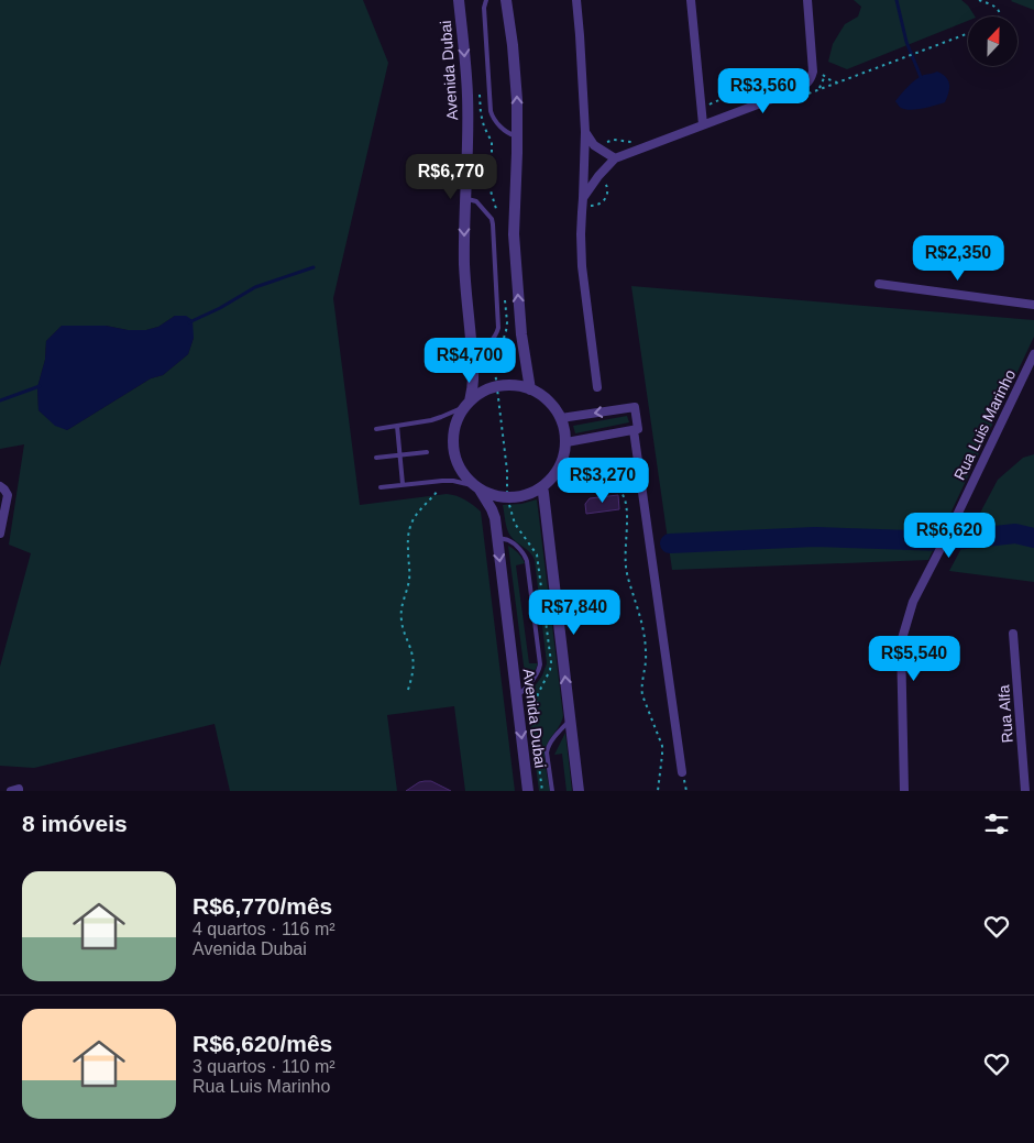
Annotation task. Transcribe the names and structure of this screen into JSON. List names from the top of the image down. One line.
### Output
{"streets":{"street":["Avenida Dubai","Rua Luis Marinho","Rua Alfa"]},"north":"top","page":{"price":["R$3,560","R$6,770","R$2,350","R$4,700","R$3,270","R$6,620","R$7,840","R$5,540"],"heading":"8 imóveis","list":[{"name":"R$6,770/mês","note":"4 quartos · 116 m² · Avenida Dubai"},{"name":"R$6,620/mês","note":"3 quartos · 110 m² · Rua Luis Marinho"}]}}
